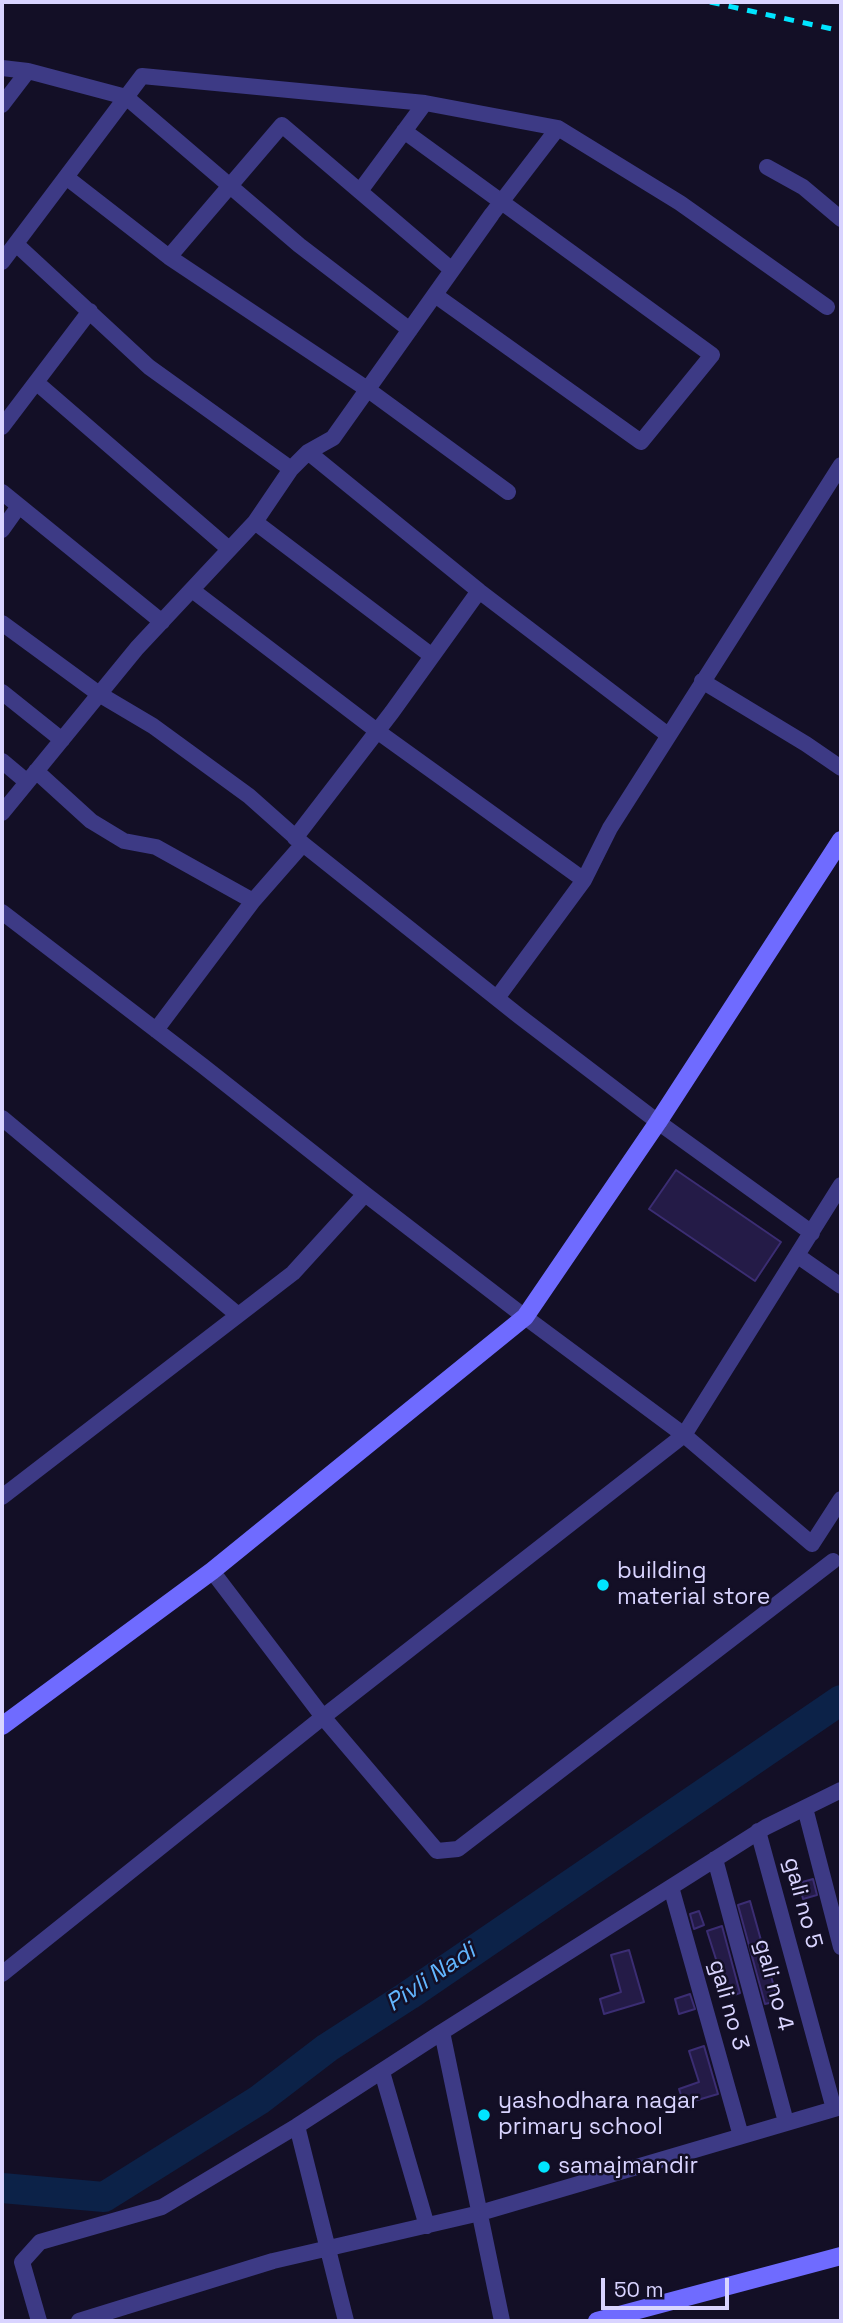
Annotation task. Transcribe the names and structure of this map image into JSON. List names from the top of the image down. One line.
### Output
{"streets":{"street":["gali no 5","gali no 4","gali no 3"]},"water":["Pivli Nadi"],"places":["building material store","yashodhara nagar primary school","samajmandir"],"scale_bar":"50 m"}
